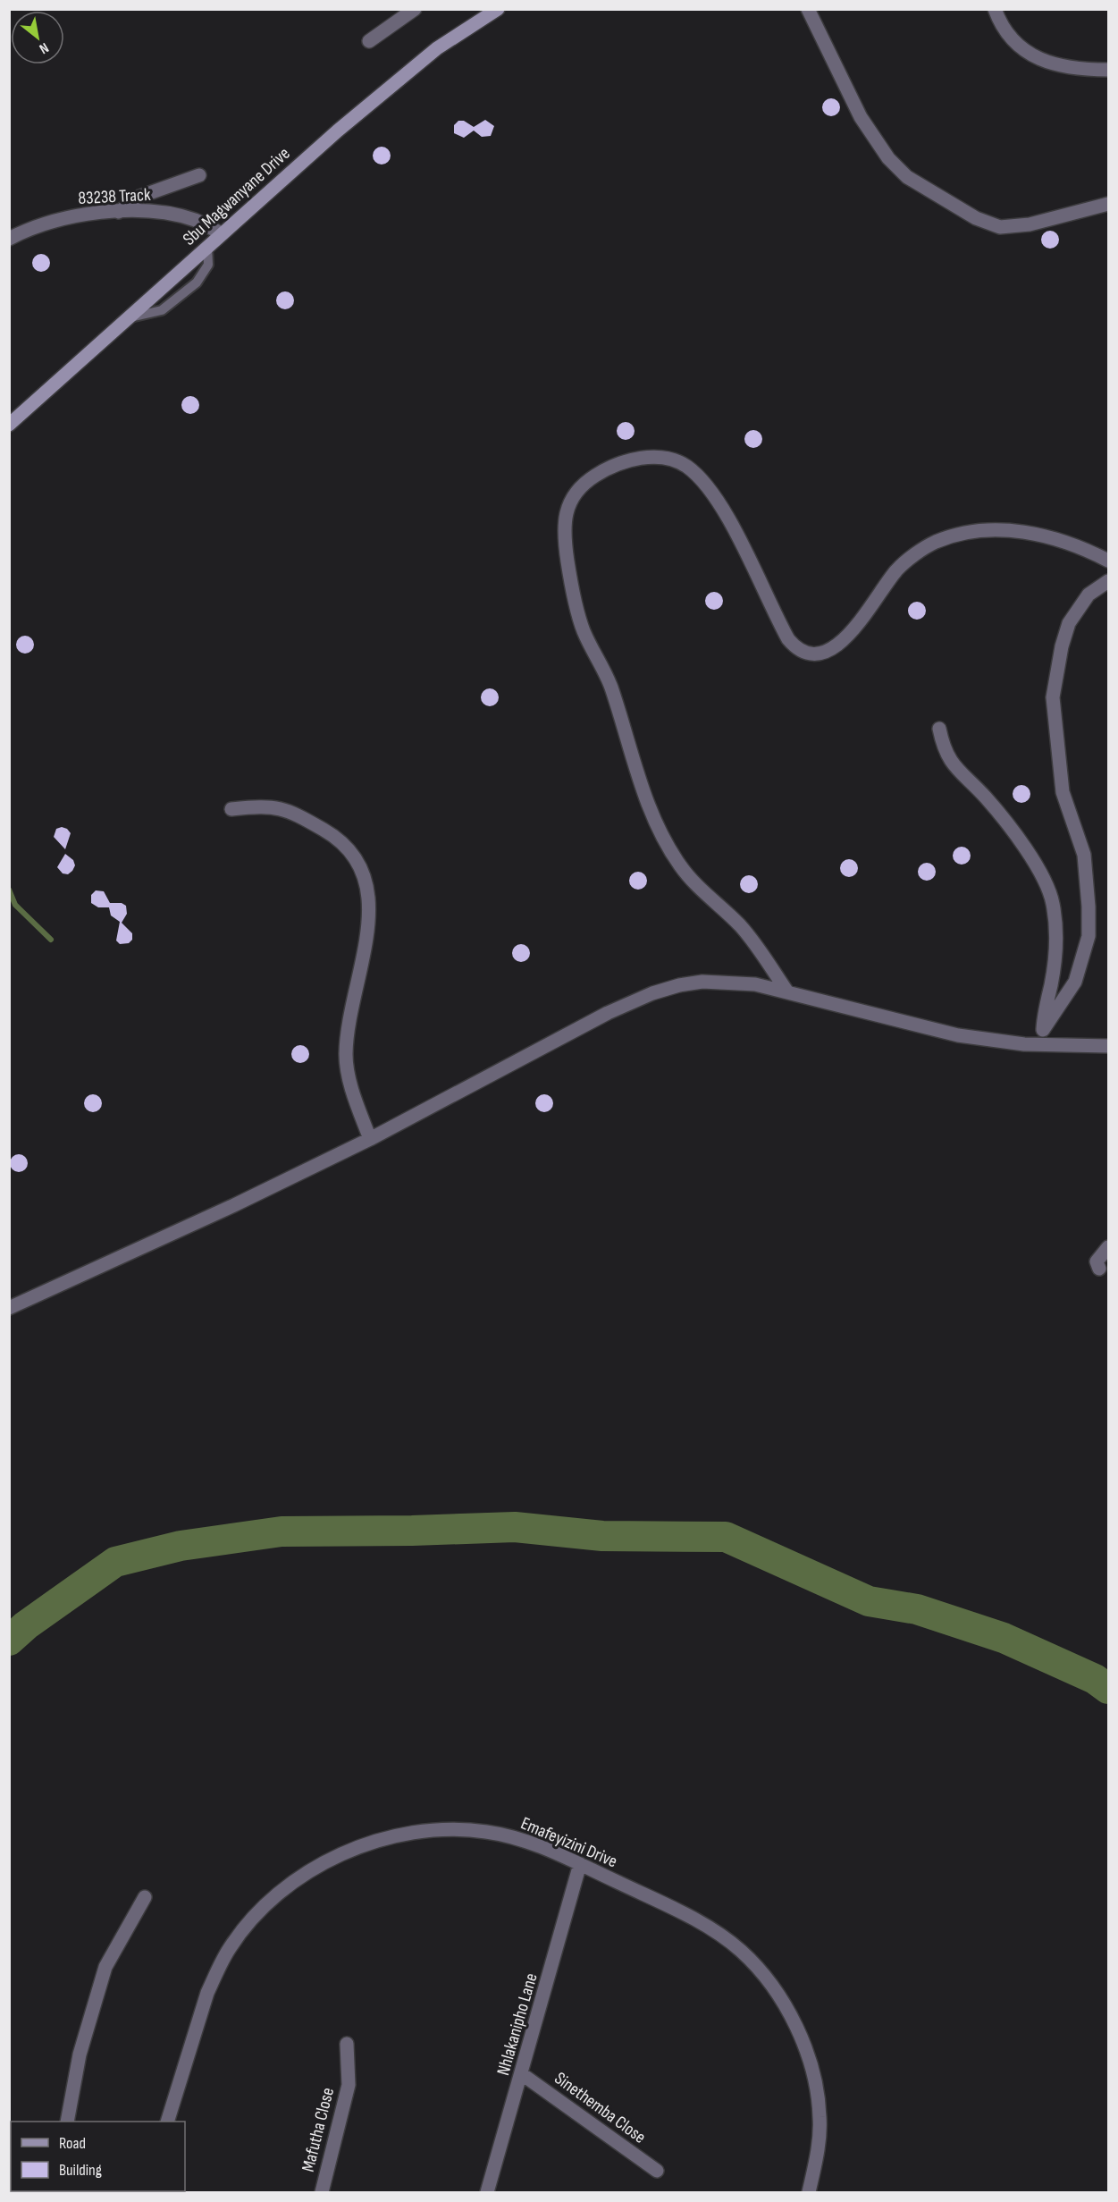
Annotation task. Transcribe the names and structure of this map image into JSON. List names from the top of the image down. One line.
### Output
{"streets":{"main road":["Sbu Magwanyane Drive"],"street":["83238 Track","Emafeyizini Drive","Nhlakanipho Lane","Sinethemba Close","Mafutha Close"]},"crossings":[["83238 Track","Sbu Magwanyane Drive"],["Emafeyizini Drive","Nhlakanipho Lane"],["Nhlakanipho Lane","Sinethemba Close"]],"legend":["Road","Building"],"north":"bottom right"}
